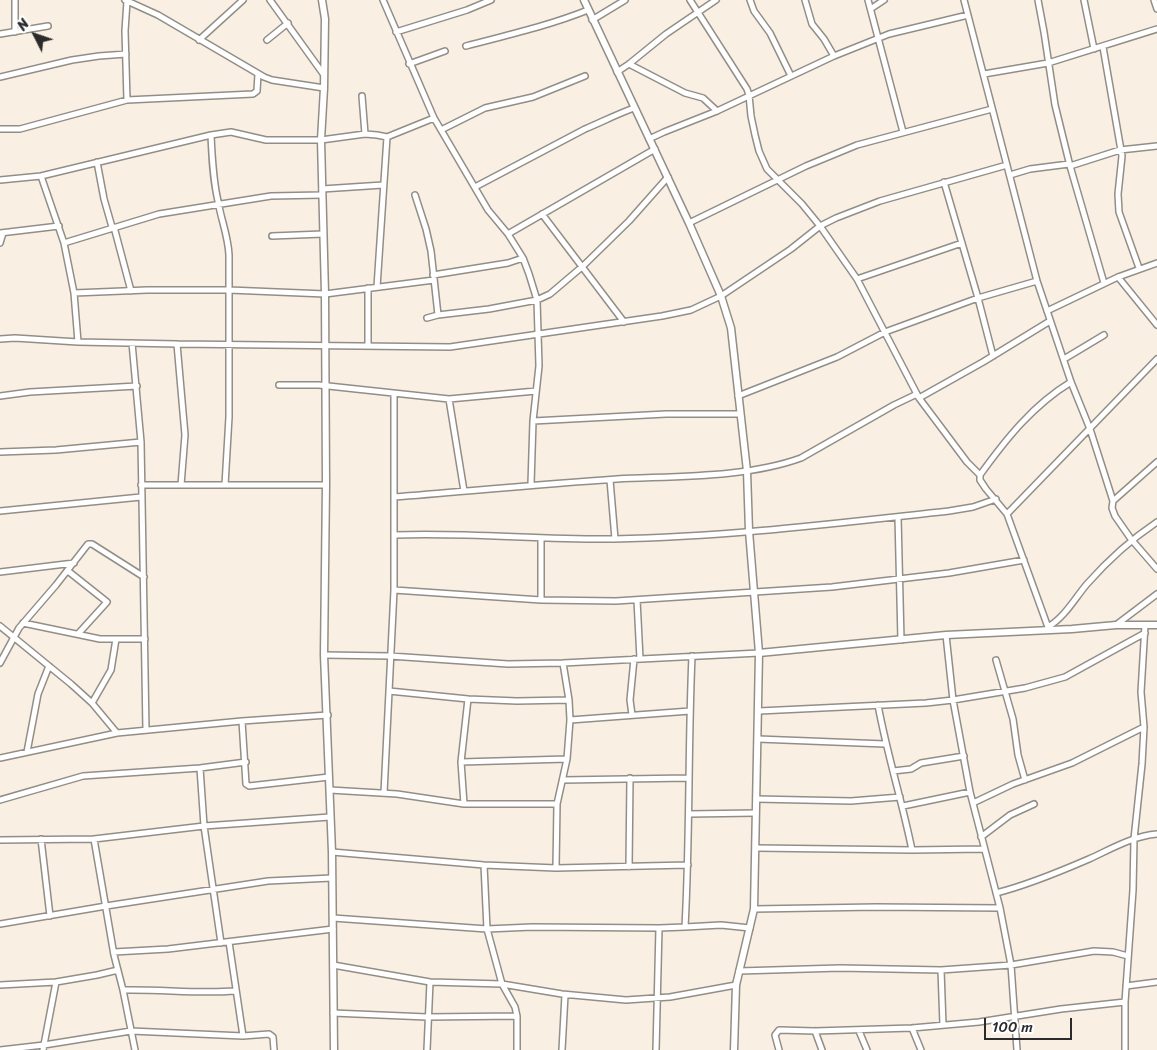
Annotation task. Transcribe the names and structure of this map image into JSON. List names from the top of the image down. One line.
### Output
{"scale_bar":"100 m","north":"top left"}
